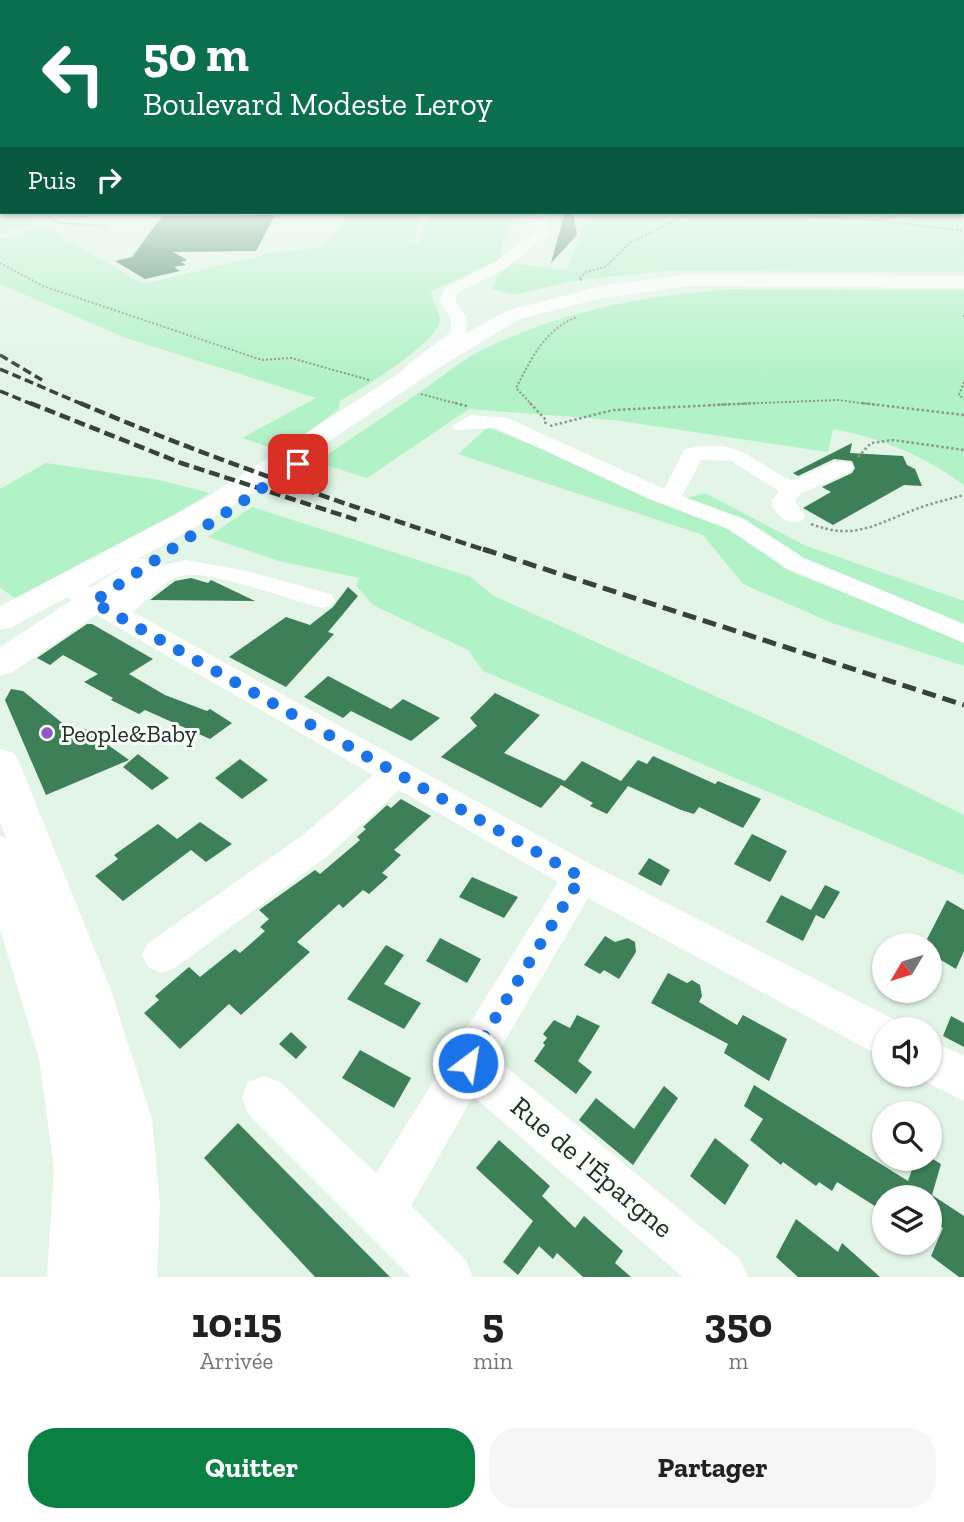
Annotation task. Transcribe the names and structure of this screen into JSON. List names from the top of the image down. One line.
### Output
{"streets":{"street":["Rue de l'Épargne"]},"places":["People&Baby"],"north":"bottom left","page":{"turn":["50 m","Boulevard Modeste Leroy"],"then":"Puis","eta":["10:15","Arrivée","5","min","350","m"],"buttons":["Quitter","Partager"]}}
